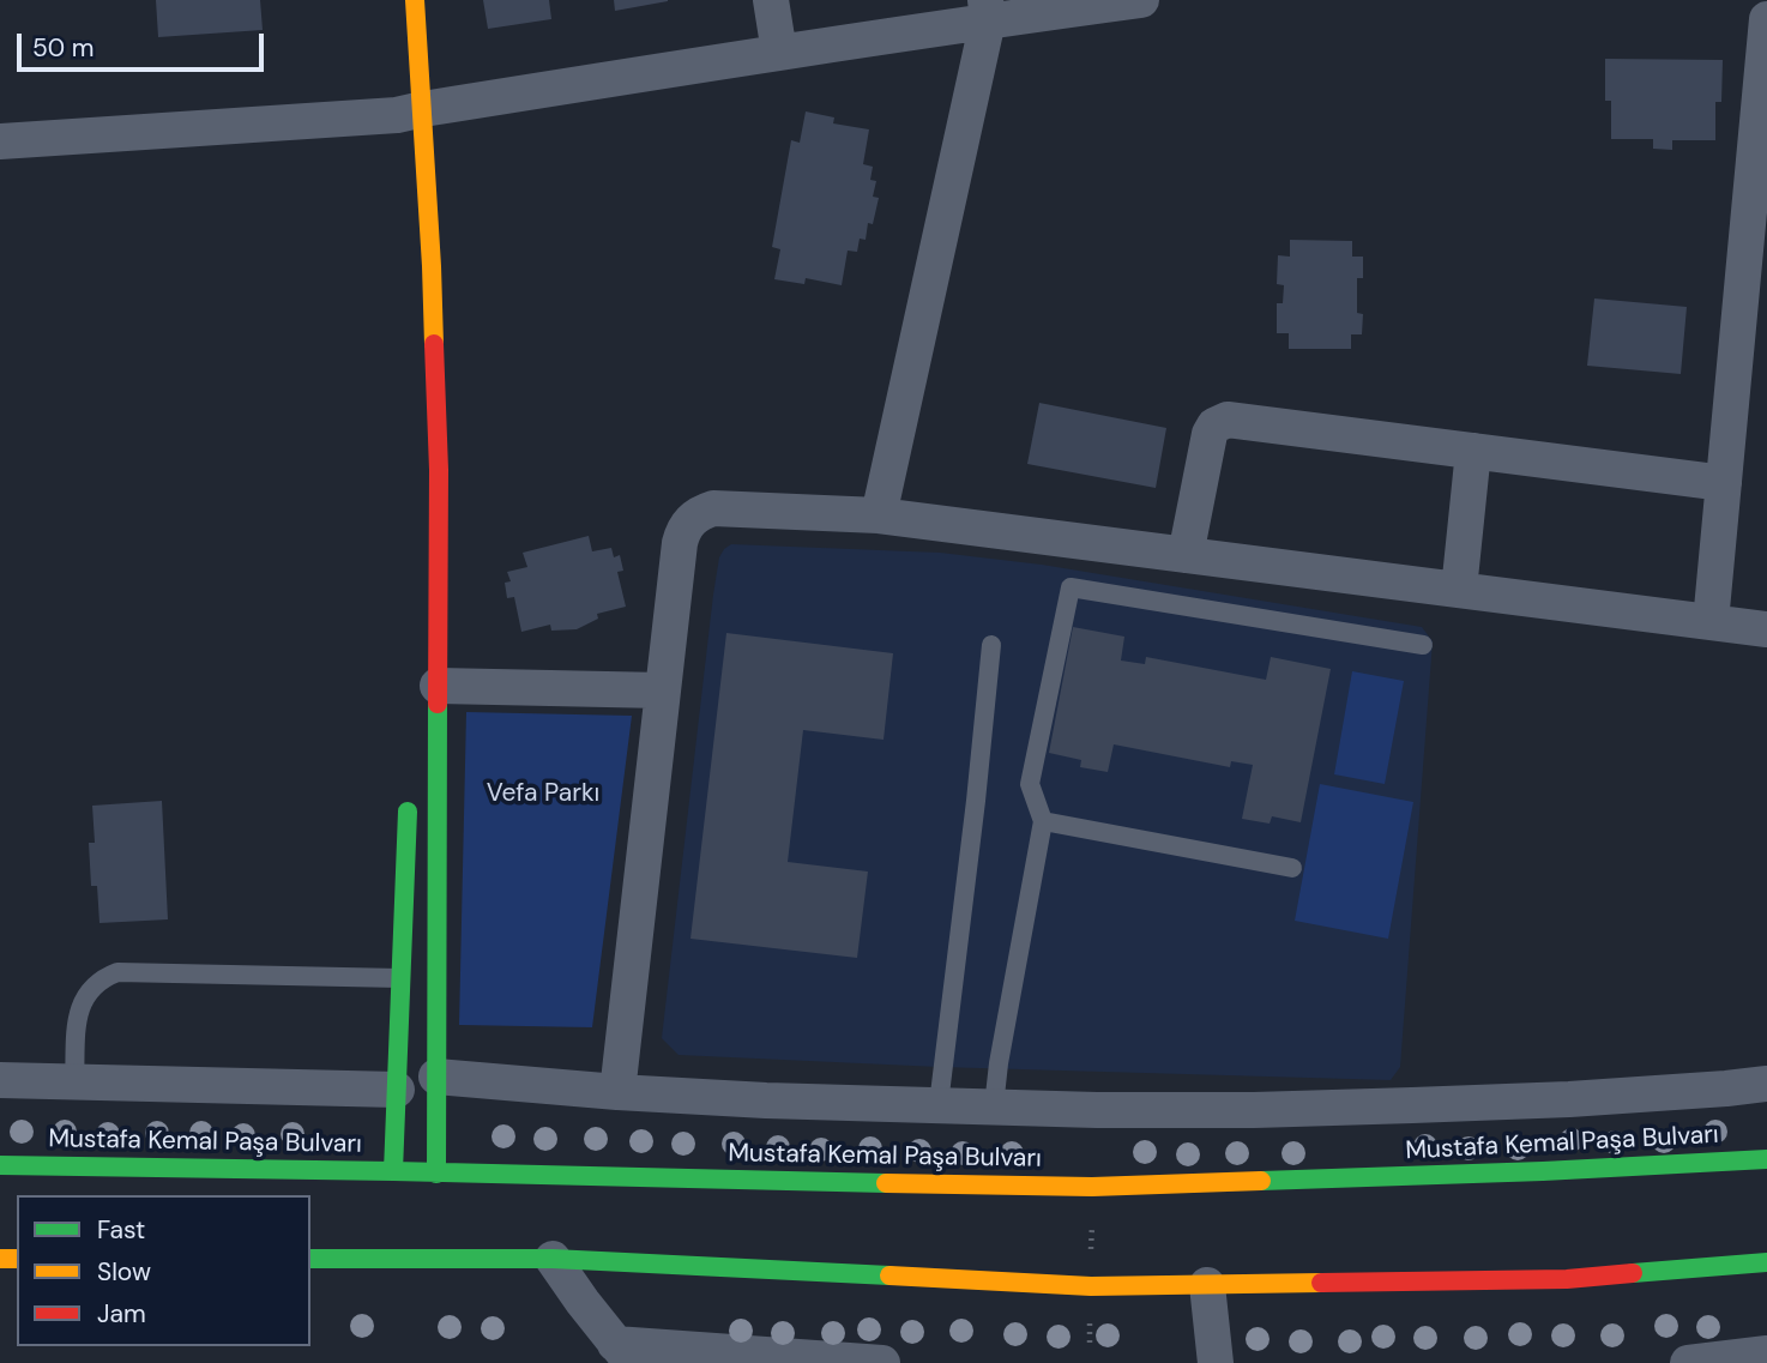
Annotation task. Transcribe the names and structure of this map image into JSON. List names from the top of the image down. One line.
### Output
{"streets":{"main road":["Mustafa Kemal Paşa Bulvarı"]},"parks":["Vefa Parkı"],"legend":["Fast","Slow","Jam"],"scale_bar":"50 m"}
